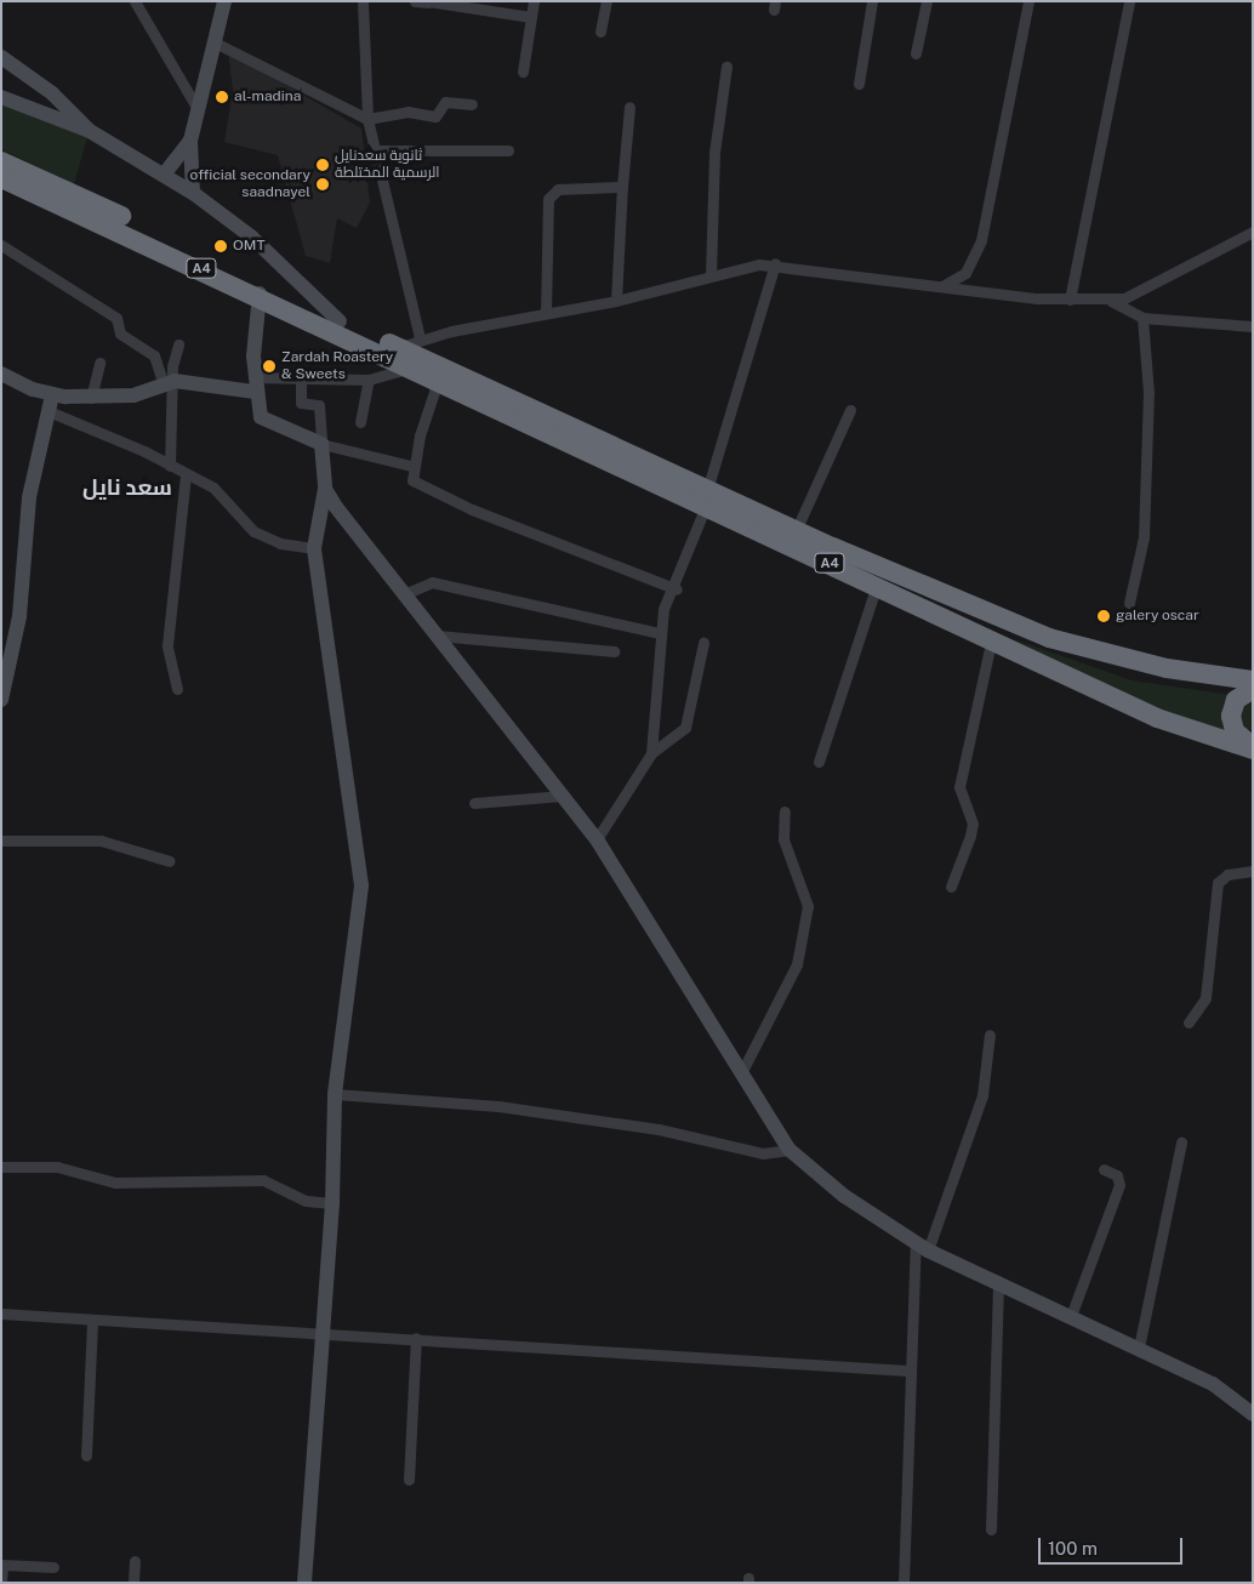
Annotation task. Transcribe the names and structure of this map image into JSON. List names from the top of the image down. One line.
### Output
{"streets":{"highway":["A4"]},"districts":["سعد نايل"],"places":["al-madina","ثانوية سعدنايل الرسمية المختلطة","official secondary saadnayel","OMT","Zardah Roastery & Sweets","galery oscar"],"scale_bar":"100 m"}
